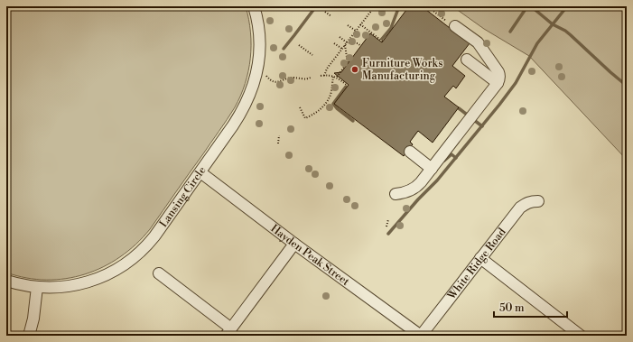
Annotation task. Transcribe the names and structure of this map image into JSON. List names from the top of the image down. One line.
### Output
{"streets":{"street":["Lansing Circle","Hayden Peak Street","White Ridge Road"]},"crossings":[["Lansing Circle","Hayden Peak Street"],["Hayden Peak Street","White Ridge Road"]],"places":["Furniture Works Manufacturing"],"scale_bar":"50 m"}
